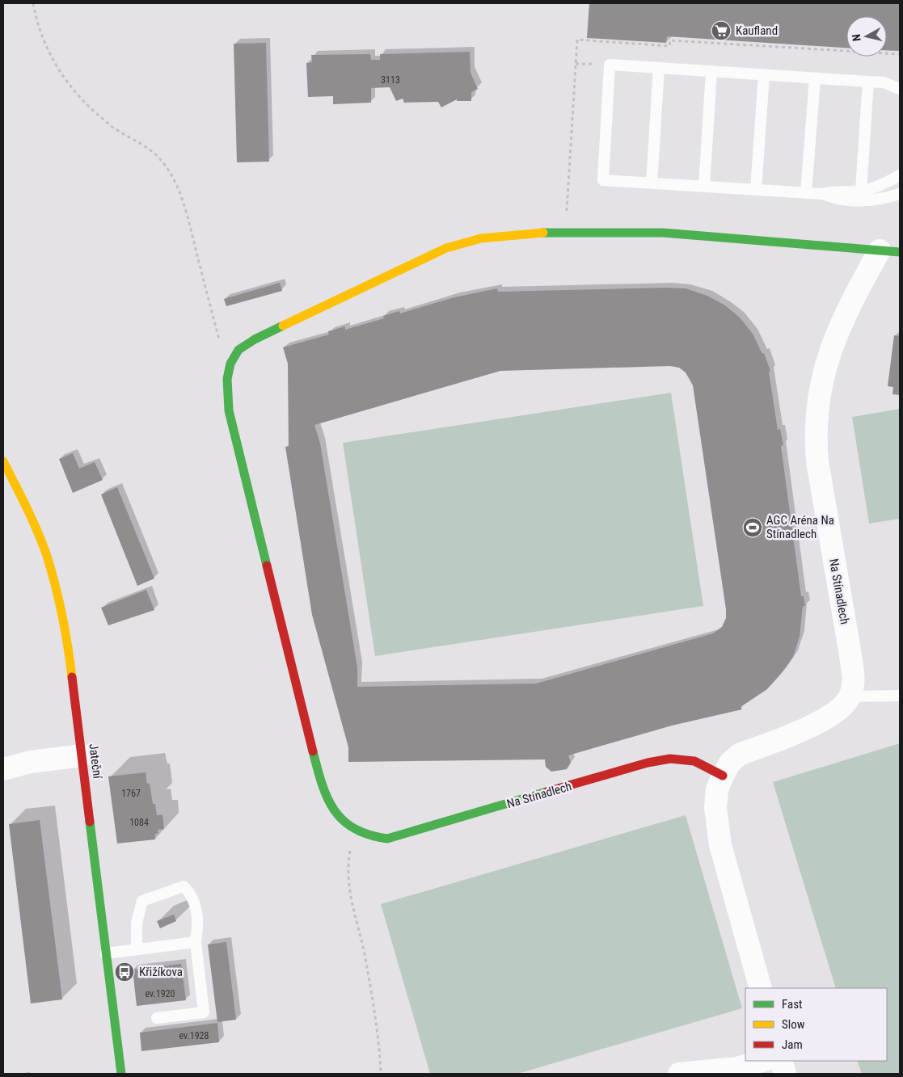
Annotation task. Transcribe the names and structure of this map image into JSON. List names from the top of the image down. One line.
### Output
{"streets":{"street":["Na Stínadlech","Jateční"]},"places":{"supermarket":["Kaufland"],"sports":["AGC Aréna Na Stínadlech"],"bus stop":["Křižíkova"]},"house_numbers":["3113","1767","1084","ev.1920","ev.1928"],"legend":["Fast","Slow","Jam"],"north":"left"}
